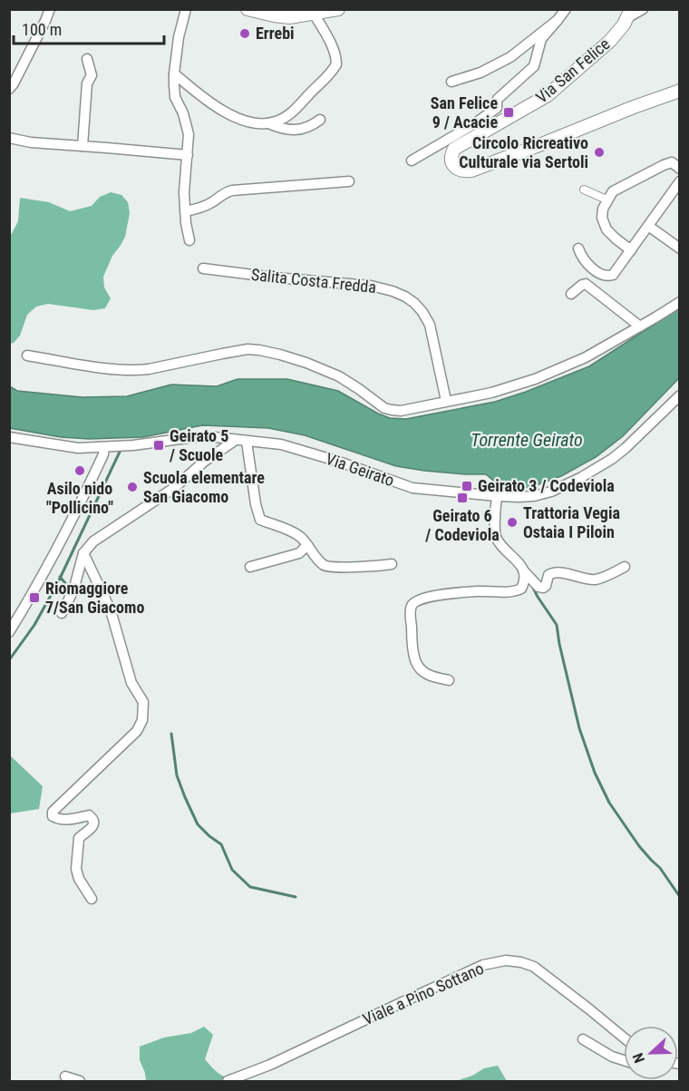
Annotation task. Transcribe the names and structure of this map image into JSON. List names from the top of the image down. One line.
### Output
{"streets":{"street":["Via San Felice","Salita Costa Fredda","Via Geirato","Viale a Pino Sottano"]},"water":["Torrente Geirato"],"places":{"other":["Errebi","Circolo Ricreativo Culturale via Sertoli","Asilo nido \"Pollicino\"","Scuola elementare San Giacomo","Trattoria Vegia Ostaia I Piloin"],"transit":["San Felice 9 / Acacie","Geirato 5 / Scuole","Geirato 3 / Codeviola","Geirato 6 / Codeviola","Riomaggiore 7/San Giacomo"]},"scale_bar":"100 m","north":"left"}
